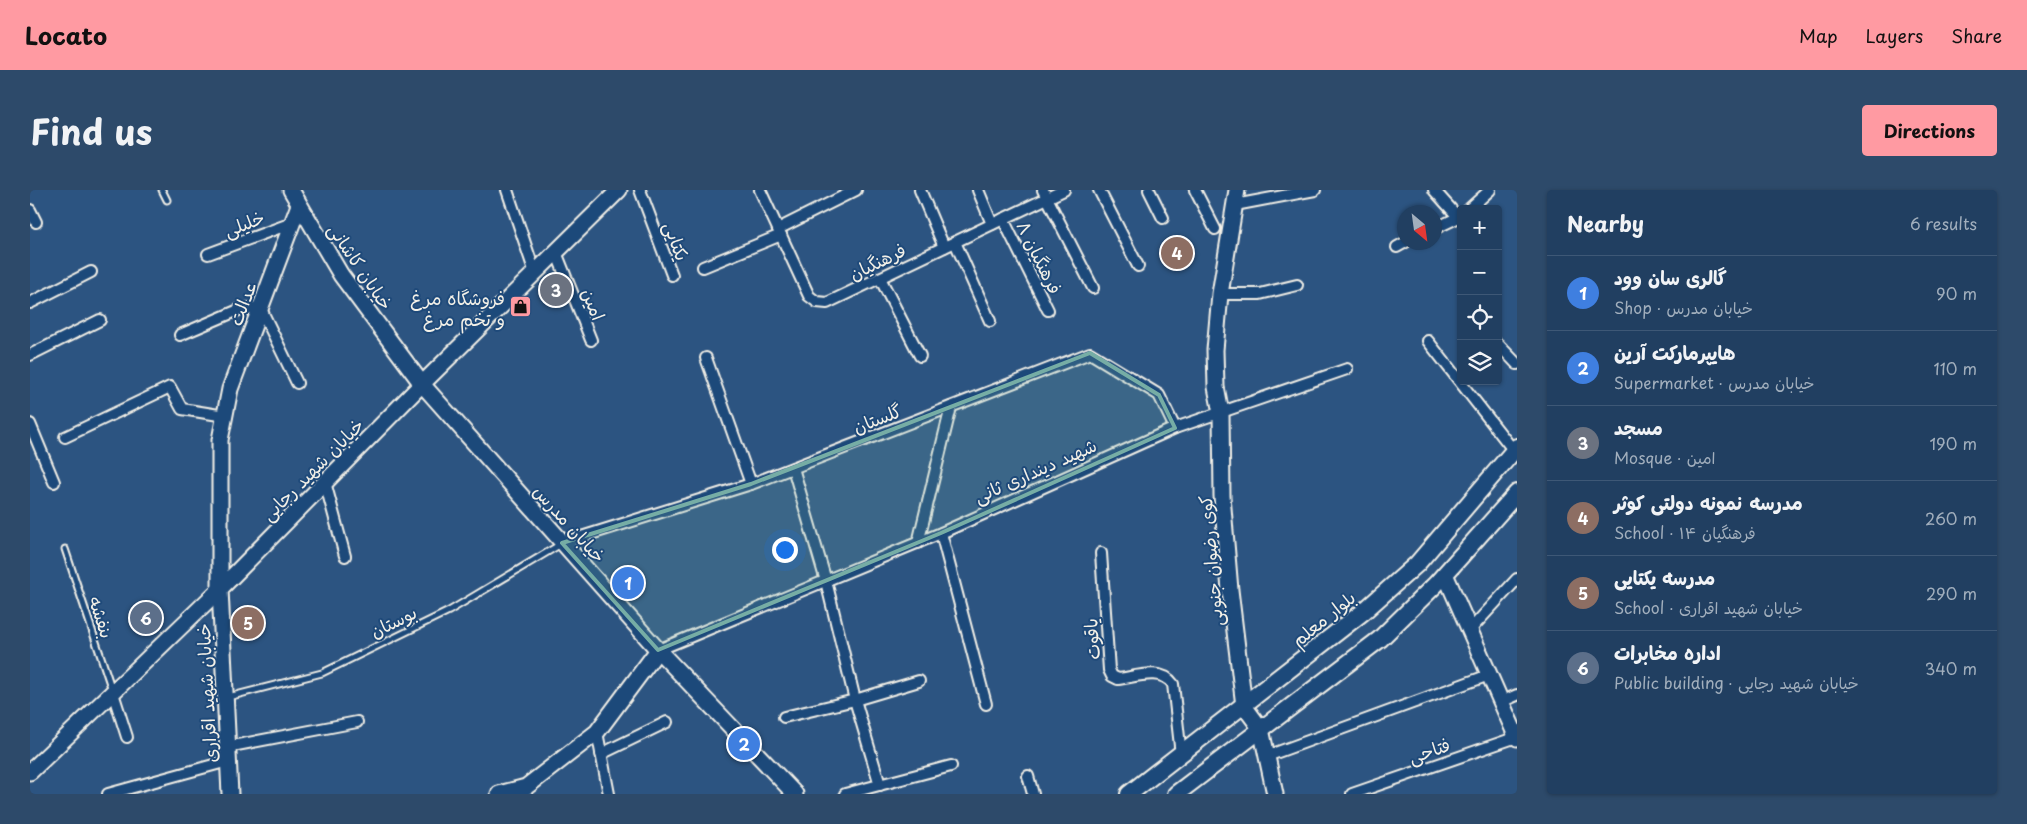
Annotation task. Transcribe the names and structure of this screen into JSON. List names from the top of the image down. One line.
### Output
{"streets":{"main road":["بلوار معلم"],"street":["خلیلی","یکتایی","فرهنگیان ۸","فرهنگیان","خیابان کاشانی","عدالت","امین","گلستان","خیابان شهید رجایی","شهید دینداری ثانی","خیابان مدرس","کوی رضوان جنوبی","یاقوت","خیابان شهید اقراری","فتاحی"],"lane":["بنفشه","بوستان"]},"crossings":[["خلیلی","عدالت"],["فرهنگیان ۸","فرهنگیان"],["خیابان کاشانی","عدالت"],["خیابان کاشانی","خیابان شهید رجایی"],["خیابان کاشانی","خیابان مدرس"],["عدالت","خیابان شهید رجایی"],["عدالت","خیابان شهید اقراری"],["امین","خیابان شهید رجایی"],["گلستان","شهید دینداری ثانی"],["گلستان","خیابان مدرس"],["گلستان","بوستان"],["خیابان شهید رجایی","خیابان مدرس"],["خیابان شهید رجایی","بنفشه"],["خیابان شهید رجایی","خیابان شهید اقراری"],["شهید دینداری ثانی","خیابان مدرس"],["شهید دینداری ثانی","کوی رضوان جنوبی"],["خیابان مدرس","بوستان"],["کوی رضوان جنوبی","بلوار معلم"],["بلوار معلم","یاقوت"],["بوستان","خیابان شهید اقراری"]],"places":{"shop":["فروشگاه مرغ و تخم مرغ"]},"north":"bottom right","page":{"header":"Locato","nav":["Map","Layers","Share"],"title":"Find us","buttons":"Directions","heading":["Nearby","6 results"],"map_buttons":["+","−"],"pins":["4","3","1","6","5","2"],"list":[{"mark":"1","name":"گالری سان وود","note":"Shop · خیابان مدرس","value":"90 m"},{"mark":"2","name":"هایپرمارکت آرین","note":"Supermarket · خیابان مدرس","value":"110 m"},{"mark":"3","name":"مسجد","note":"Mosque · امین","value":"190 m"},{"mark":"4","name":"مدرسه نمونه دولتی کوثر","note":"School · فرهنگیان ۱۴","value":"260 m"},{"mark":"5","name":"مدرسه یکتایی","note":"School · خیابان شهید اقراری","value":"290 m"},{"mark":"6","name":"اداره مخابرات","note":"Public building · خیابان شهید رجایی","value":"340 m"}]}}
